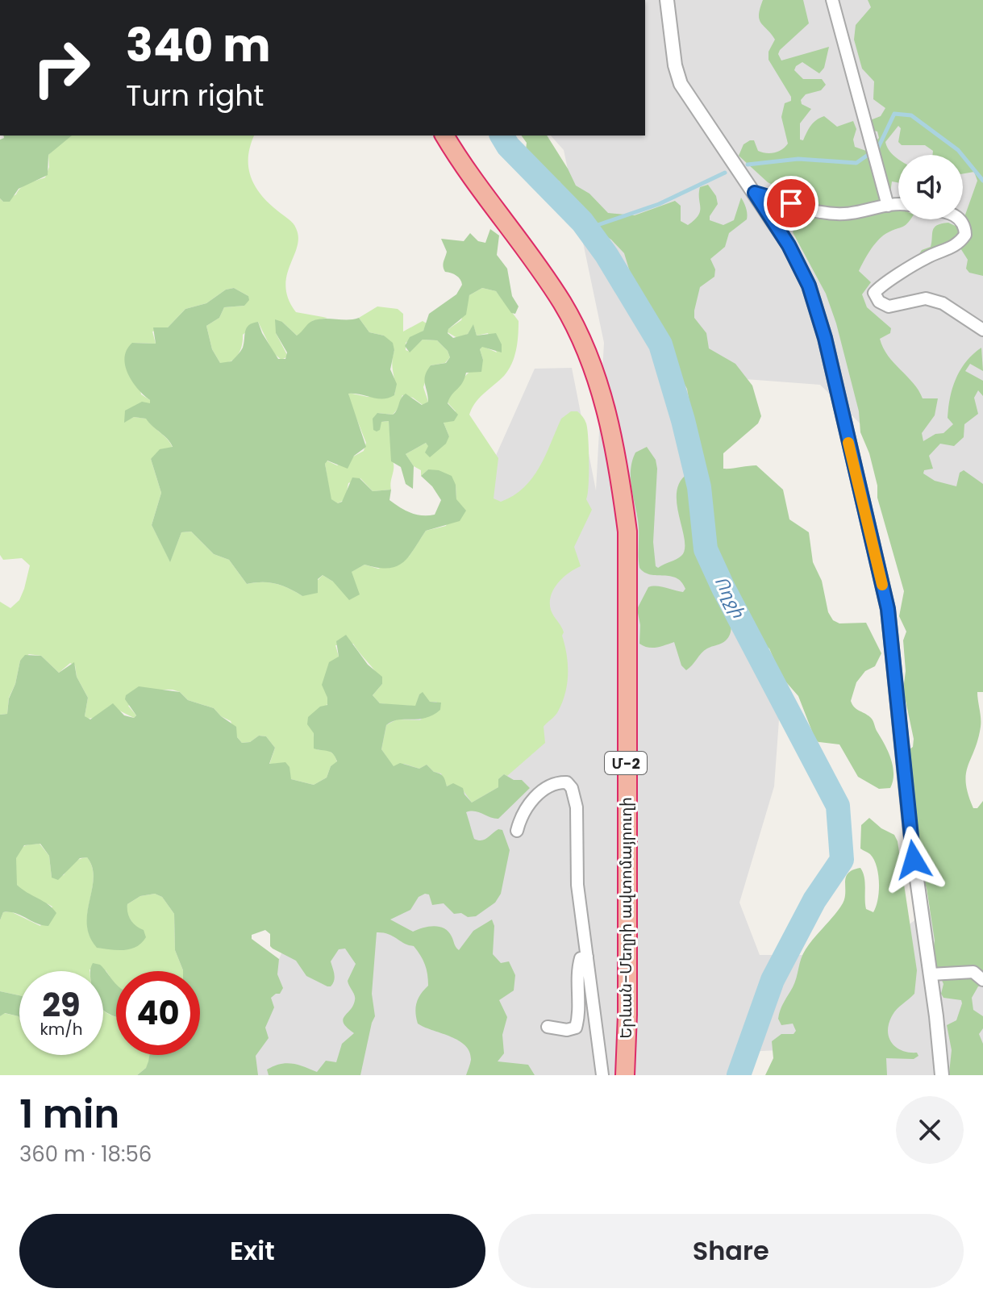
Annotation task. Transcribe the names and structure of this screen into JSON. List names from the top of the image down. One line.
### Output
{"streets":{"highway":["Մ-2","Երևան-Մեղրի ավտոմայրուղի"]},"water":["Ողջի"],"page":{"turn":["340 m","Turn right"],"speed":"29 km/h","limit":"40","heading":["1 min","360 m · 18:56"],"buttons":["Exit","Share"]}}
